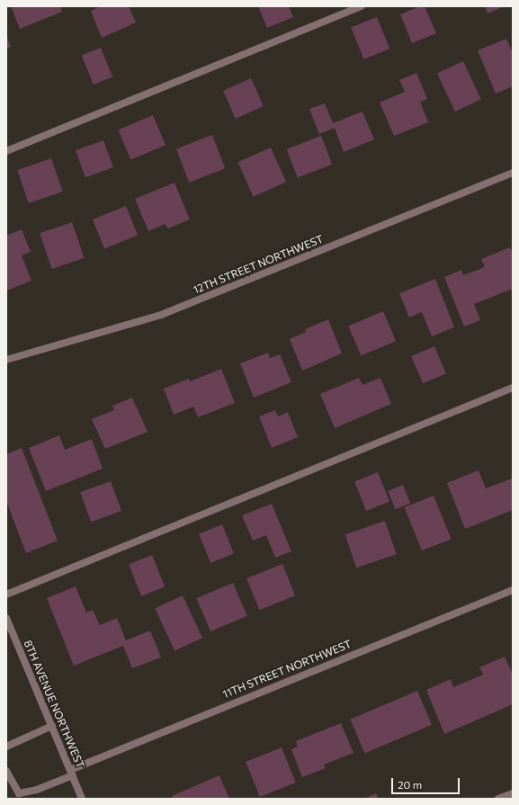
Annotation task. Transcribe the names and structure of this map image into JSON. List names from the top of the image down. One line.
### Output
{"streets":{"street":["12TH STREET NORTHWEST","11TH STREET NORTHWEST","8TH AVENUE NORTHWEST"]},"crossings":[["11TH STREET NORTHWEST","8TH AVENUE NORTHWEST"]],"scale_bar":"20 m"}
